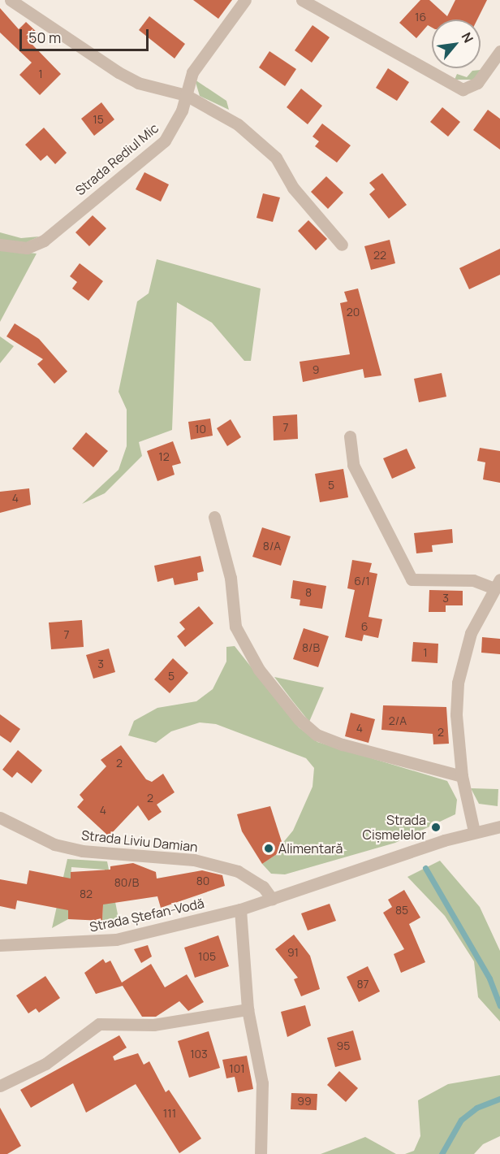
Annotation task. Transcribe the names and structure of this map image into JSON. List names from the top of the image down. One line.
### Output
{"streets":{"street":["Strada Rediul Mic","Strada Liviu Damian","Strada Ștefan-Vodă"]},"crossings":[["Strada Liviu Damian","Strada Ștefan-Vodă"]],"places":["Strada Cișmelelor","Alimentară"],"house_numbers":["16","1","15","22","20","9","7","10","12","5","4","8/A","6/1","8","3","6","7","8/B","1","3","5","2/A","4","2","2","2","4","80","80/B","82","85","91","105","87","95","103","101","99","111"],"scale_bar":"50 m","north":"top right"}
